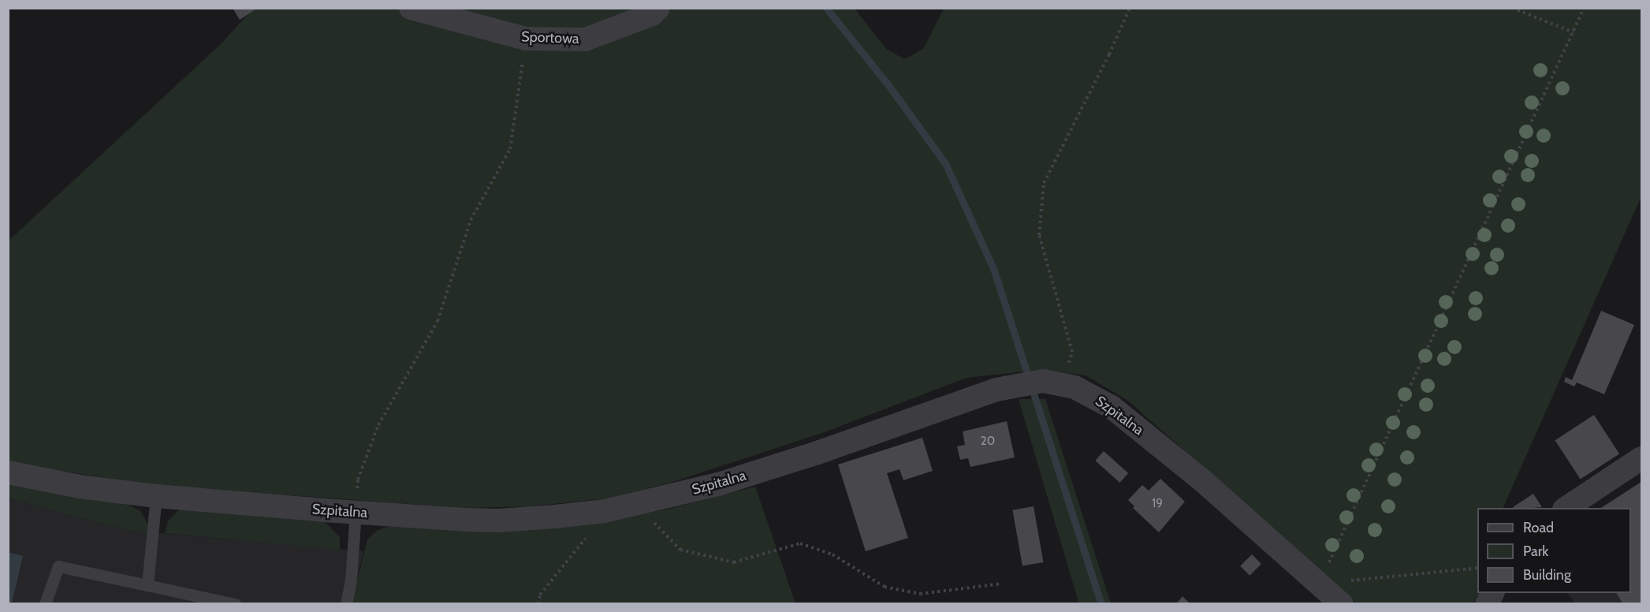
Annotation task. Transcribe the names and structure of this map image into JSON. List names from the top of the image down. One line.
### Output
{"streets":{"street":["Sportowa","Szpitalna"]},"house_numbers":["20","19"],"legend":["Road","Park","Building"]}
